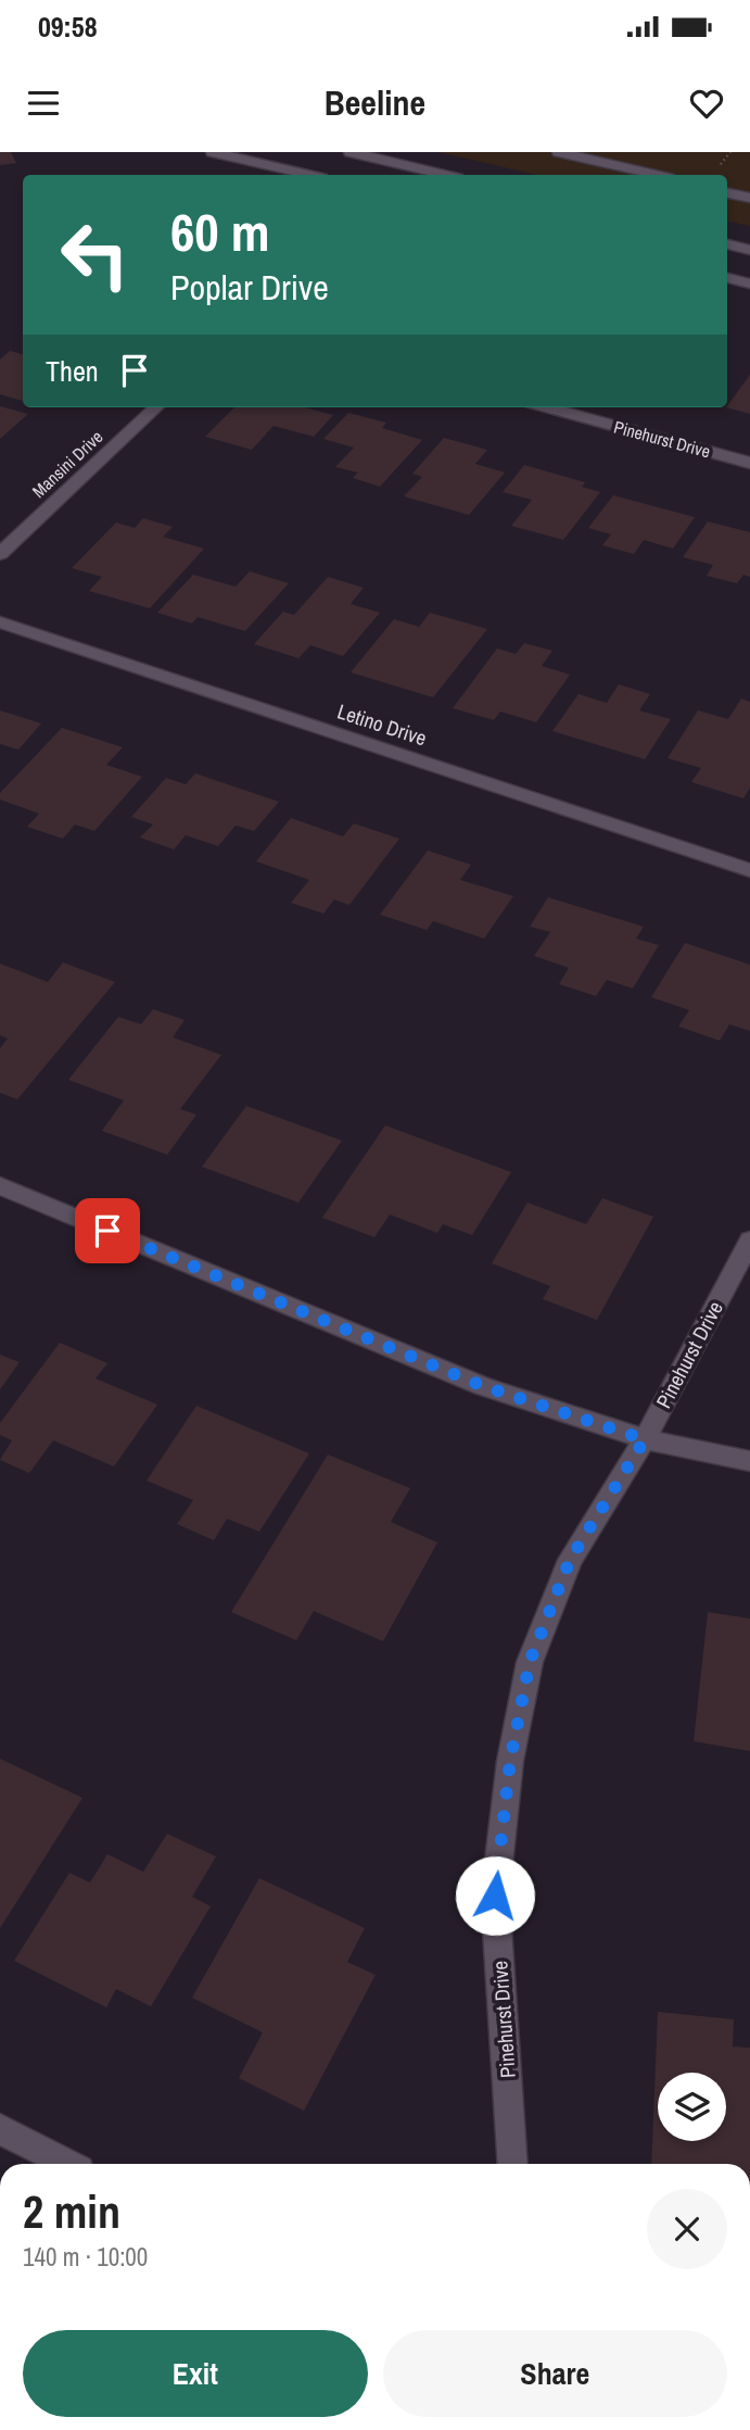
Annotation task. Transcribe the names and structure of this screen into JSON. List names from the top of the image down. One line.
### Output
{"streets":{"street":["Pinehurst Drive","Mansini Drive","Letino Drive"]},"page":{"status":"09:58","header":"Beeline","turn":["60 m","Poplar Drive"],"then":"Then","heading":["2 min","140 m · 10:00"],"buttons":["Exit","Share"]}}
